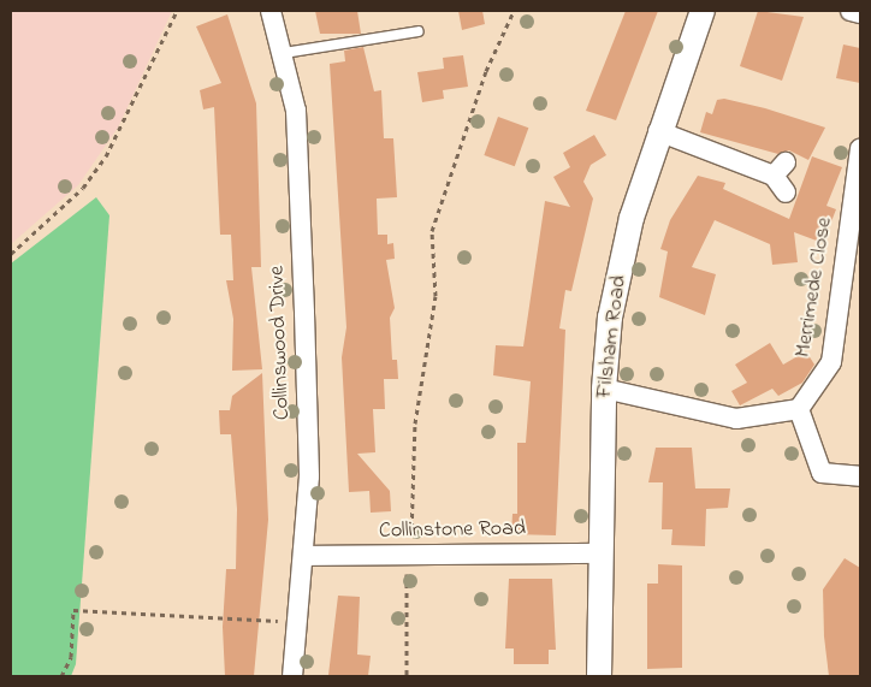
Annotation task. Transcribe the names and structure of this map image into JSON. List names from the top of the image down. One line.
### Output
{"streets":{"street":["Merrimede Close","Filsham Road","Collinswood Drive","Collinstone Road"]},"crossings":[["Filsham Road","Collinstone Road"],["Collinswood Drive","Collinstone Road"]]}
